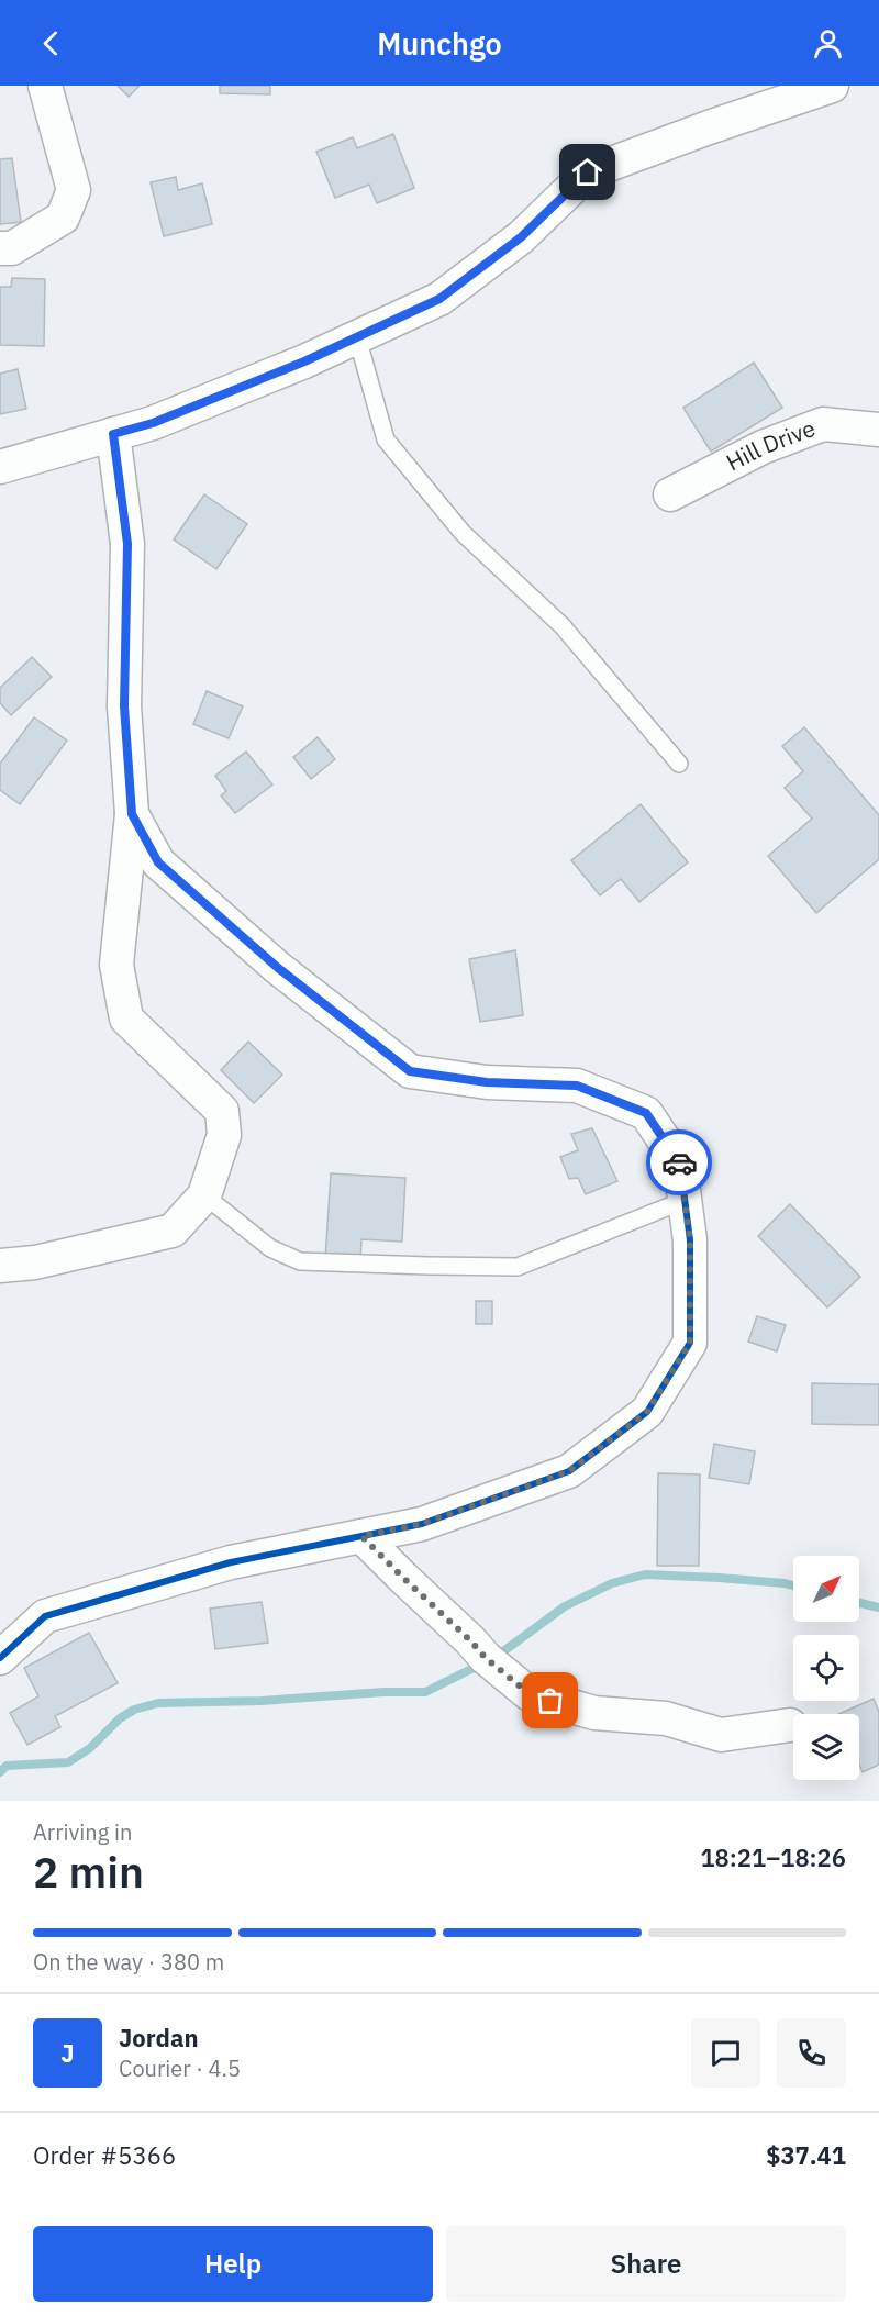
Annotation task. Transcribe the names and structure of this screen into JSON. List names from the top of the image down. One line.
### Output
{"streets":{"street":["Hill Drive"]},"north":"top right","page":{"header":"Munchgo","heading":["2 min","Arriving in","18:21–18:26"],"panel":["Jordan","Courier · 4.5","Order #5366","$37.41"],"bar":"On the way · 380 m","round":"J","buttons":["Help","Share"]}}
